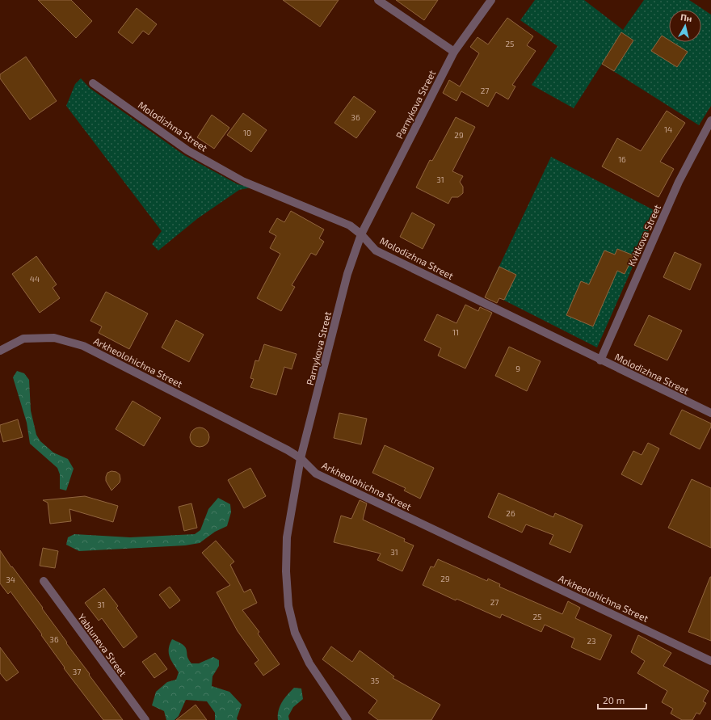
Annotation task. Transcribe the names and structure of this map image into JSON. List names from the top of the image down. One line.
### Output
{"streets":{"street":["Parnykova Street","Molodizhna Street","Kvitkova Street","Arkheolohichna Street","Yabluneva Street"]},"crossings":[["Parnykova Street","Molodizhna Street"],["Parnykova Street","Arkheolohichna Street"],["Molodizhna Street","Kvitkova Street"]],"house_numbers":["25","27","36","14","10","29","16","31","44","11","9","26","31","29","34","27","31","25","36","23","37","35"],"scale_bar":"20 m","north":"top"}
